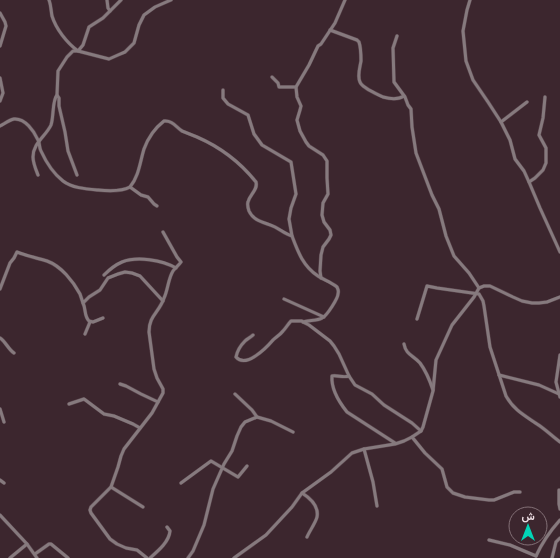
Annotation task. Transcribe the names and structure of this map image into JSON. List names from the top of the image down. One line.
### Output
{"north":"top"}
